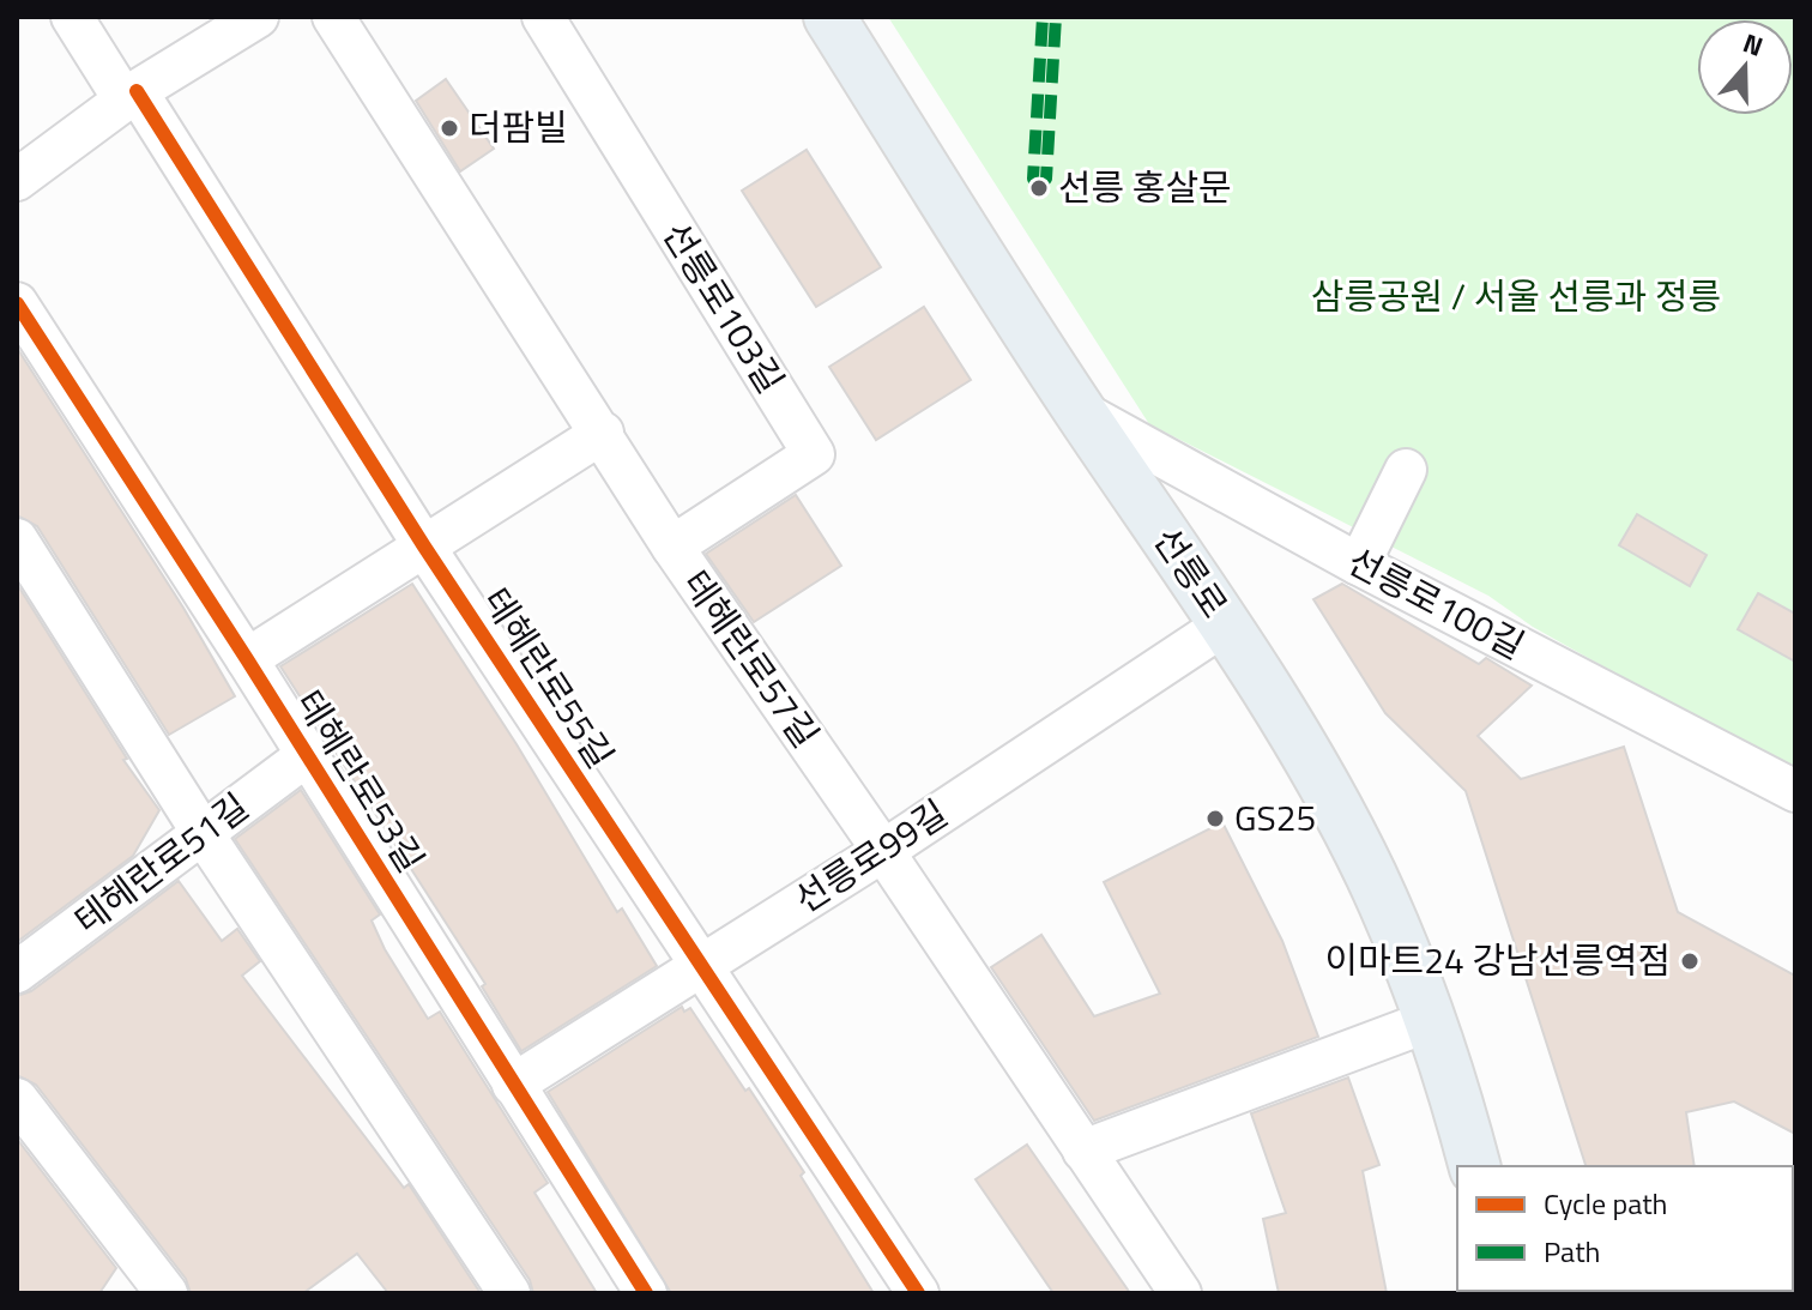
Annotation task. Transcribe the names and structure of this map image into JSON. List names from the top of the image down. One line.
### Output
{"streets":{"main road":["선릉로"],"street":["선릉로103길","선릉로100길","테헤란로57길","테헤란로55길","테헤란로53길","선릉로99길","테헤란로51길"]},"crossings":[["선릉로103길","테헤란로57길"],["선릉로","선릉로100길"],["선릉로","선릉로99길"],["테헤란로57길","선릉로99길"],["테헤란로55길","선릉로99길"],["테헤란로53길","선릉로99길"],["테헤란로53길","테헤란로51길"]],"parks":["삼릉공원 / 서울 선릉과 정릉"],"places":["더팜빌","선릉 홍살문","GS25","이마트24 강남선릉역점"],"legend":["Cycle path","Path"],"north":"top"}
